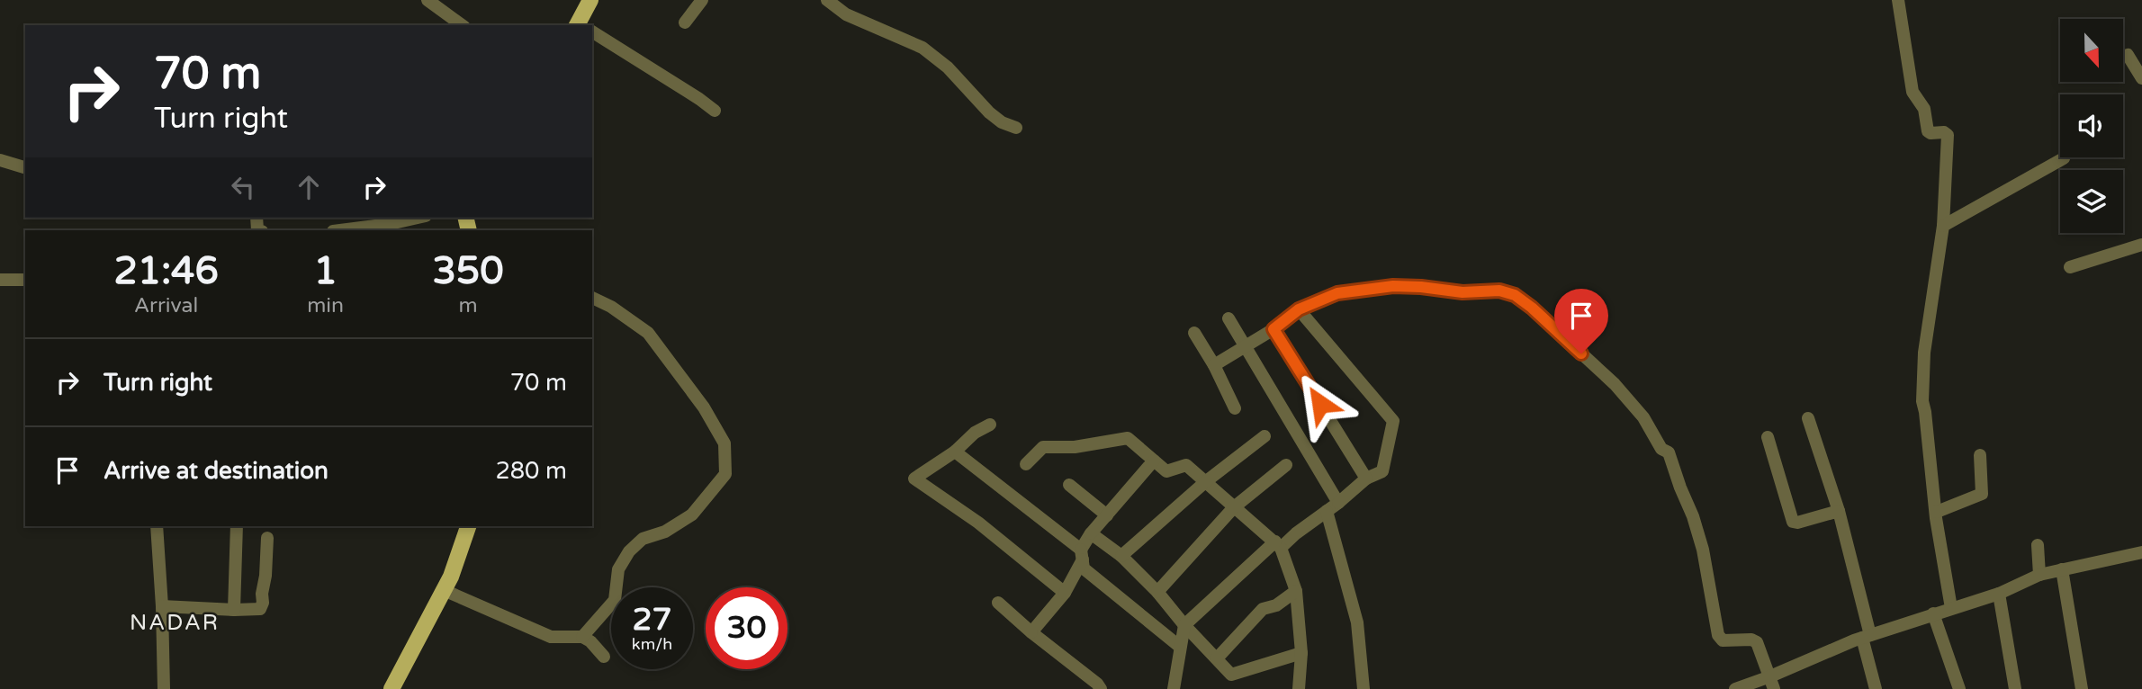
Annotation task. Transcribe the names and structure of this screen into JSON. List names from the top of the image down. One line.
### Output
{"districts":["NADAR"],"north":"bottom","page":{"turn":["70 m","Turn right"],"eta":["21:46","Arrival","1","min","350","m"],"list":[{"name":"Turn right","value":"70 m"},{"name":"Arrive at destination","value":"280 m"}],"speed":"27 km/h","limit":"30"}}
